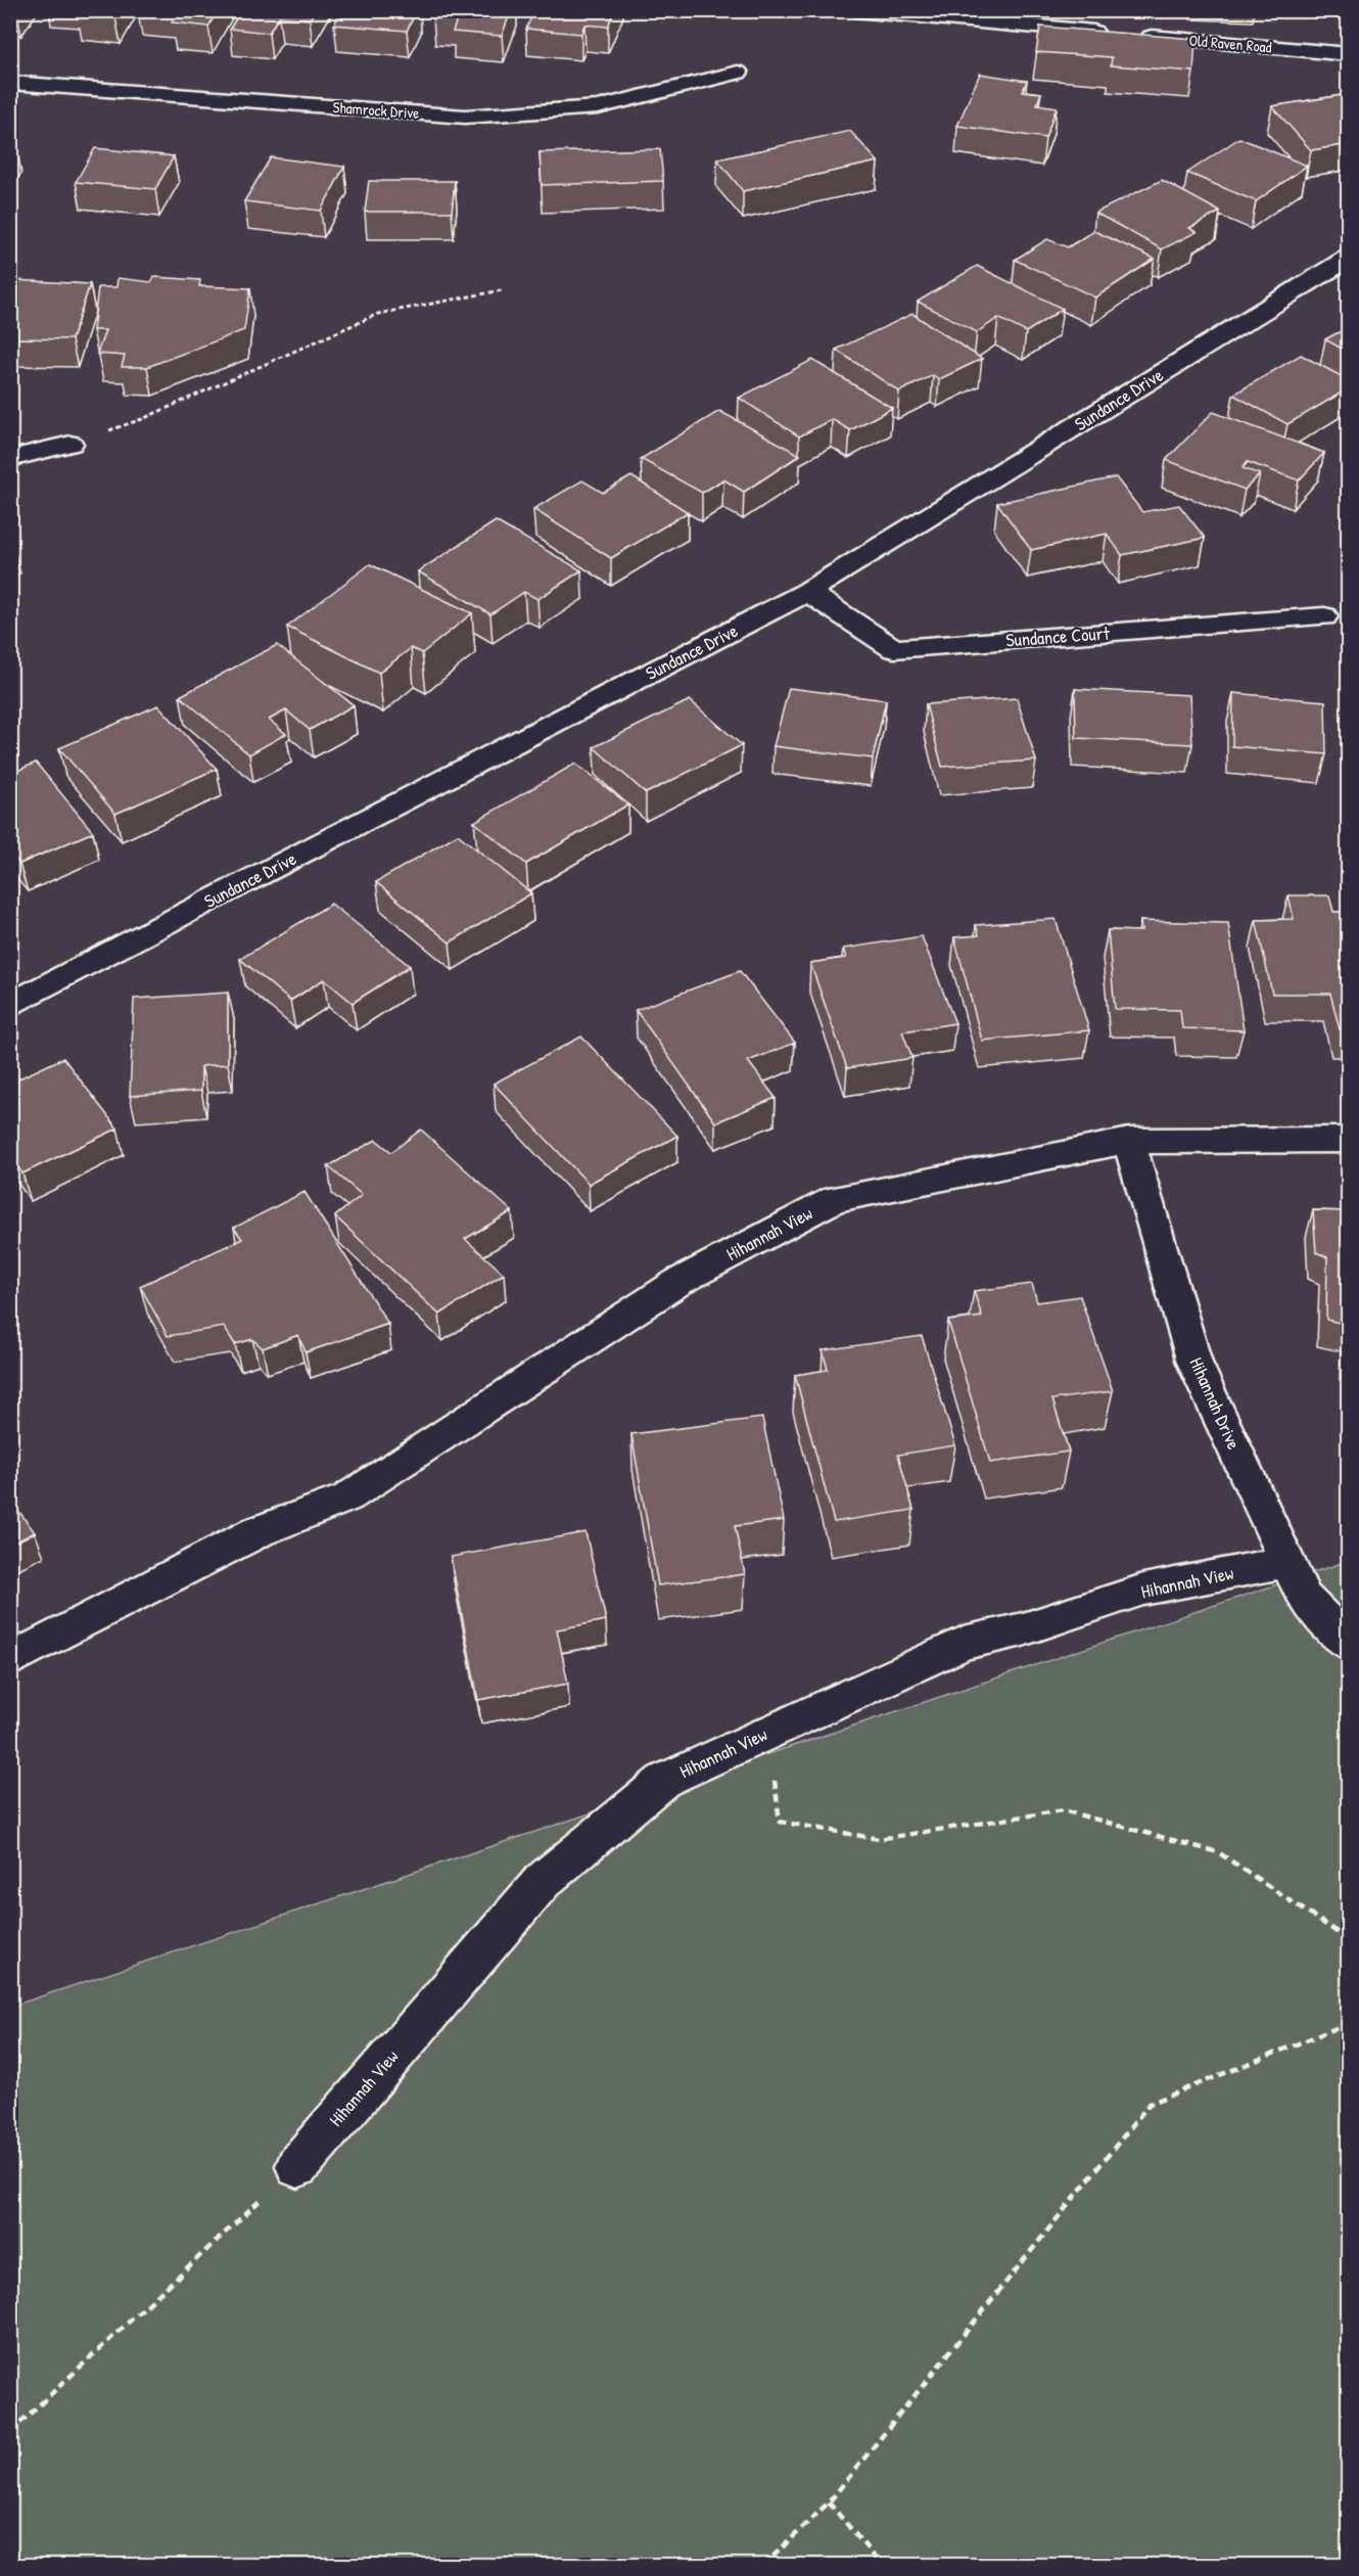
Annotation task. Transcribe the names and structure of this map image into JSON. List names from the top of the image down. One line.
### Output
{"streets":{"street":["Old Raven Road","Shamrock Drive","Sundance Drive","Sundance Court","Hihannah View","Hihannah Drive"]},"crossings":[["Sundance Drive","Sundance Court"],["Hihannah View","Hihannah Drive"]]}
